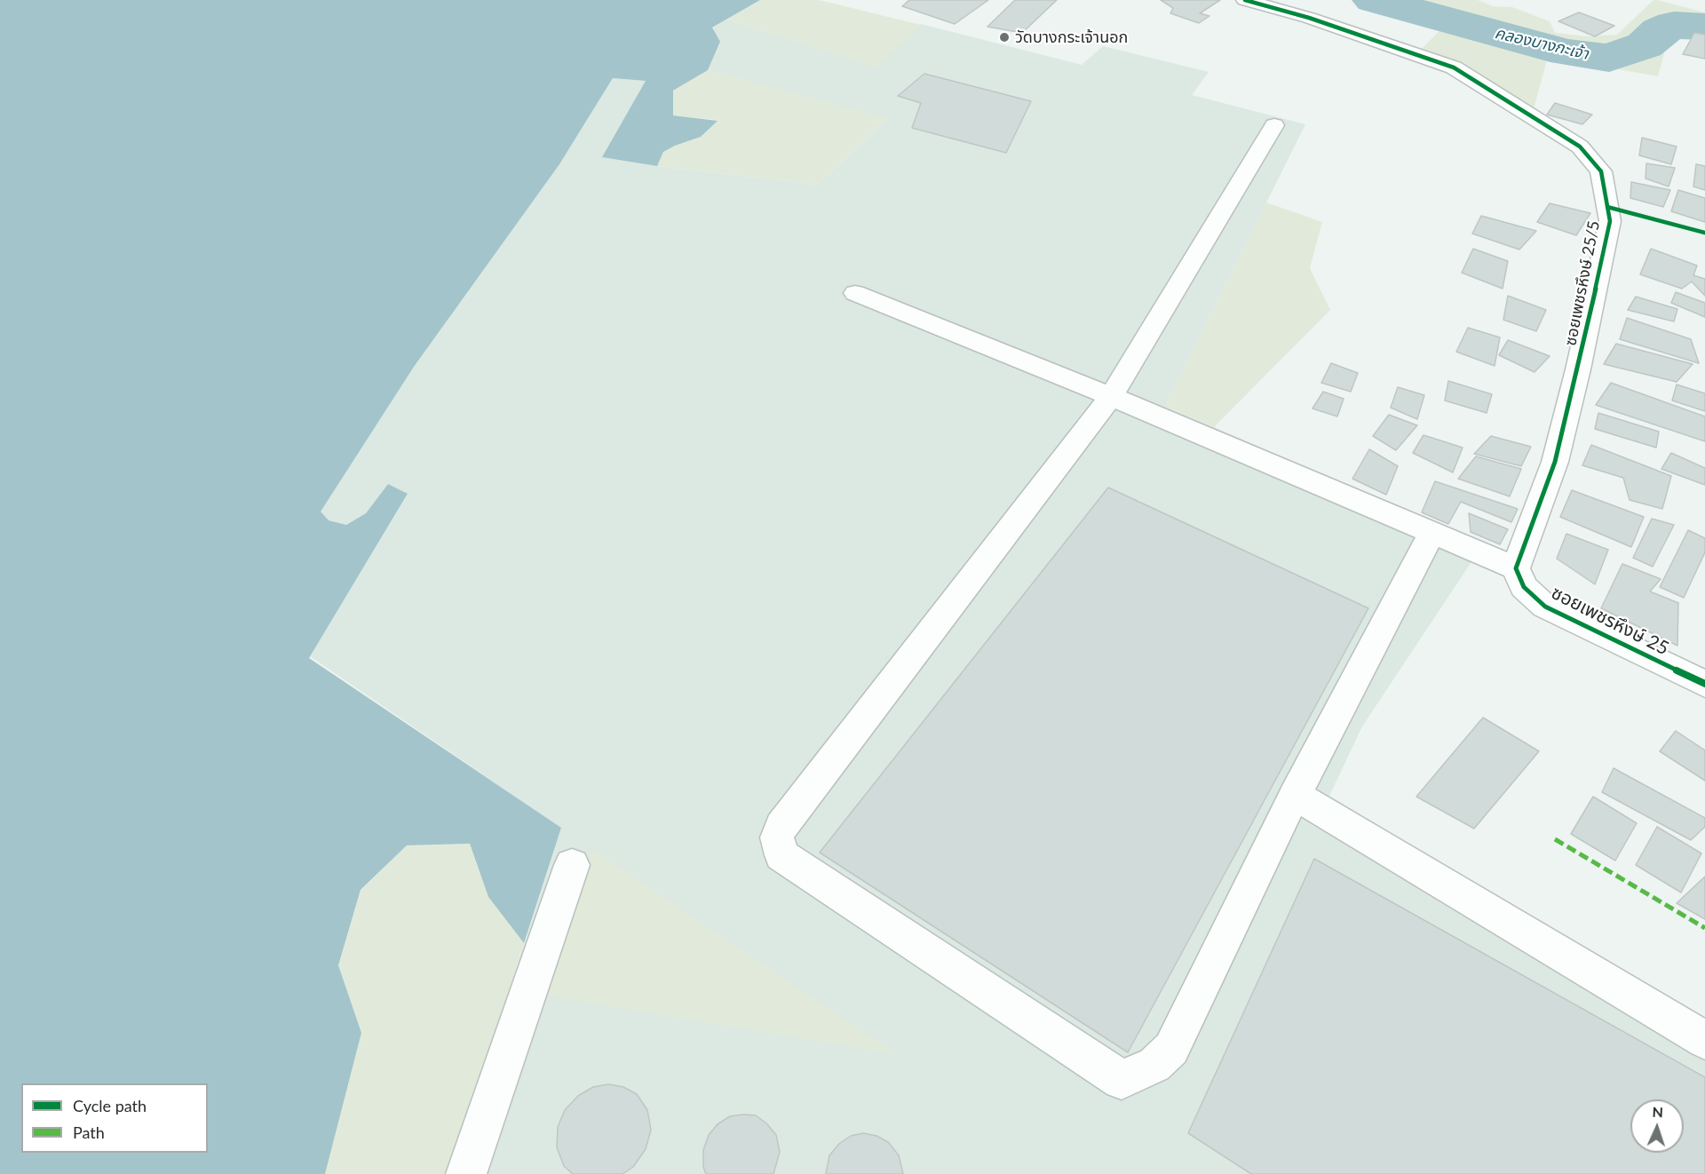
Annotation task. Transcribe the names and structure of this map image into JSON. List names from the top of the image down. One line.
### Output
{"streets":{"street":["ซอยเพชรหึงษ์ 25/5","ซอยเพชรหึงษ์ 25"]},"crossings":[["ซอยเพชรหึงษ์ 25/5","ซอยเพชรหึงษ์ 25"]],"water":["คลองบางกะเจ้า"],"places":["วัดบางกระเจ้านอก"],"legend":["Cycle path","Path"],"north":"top"}
